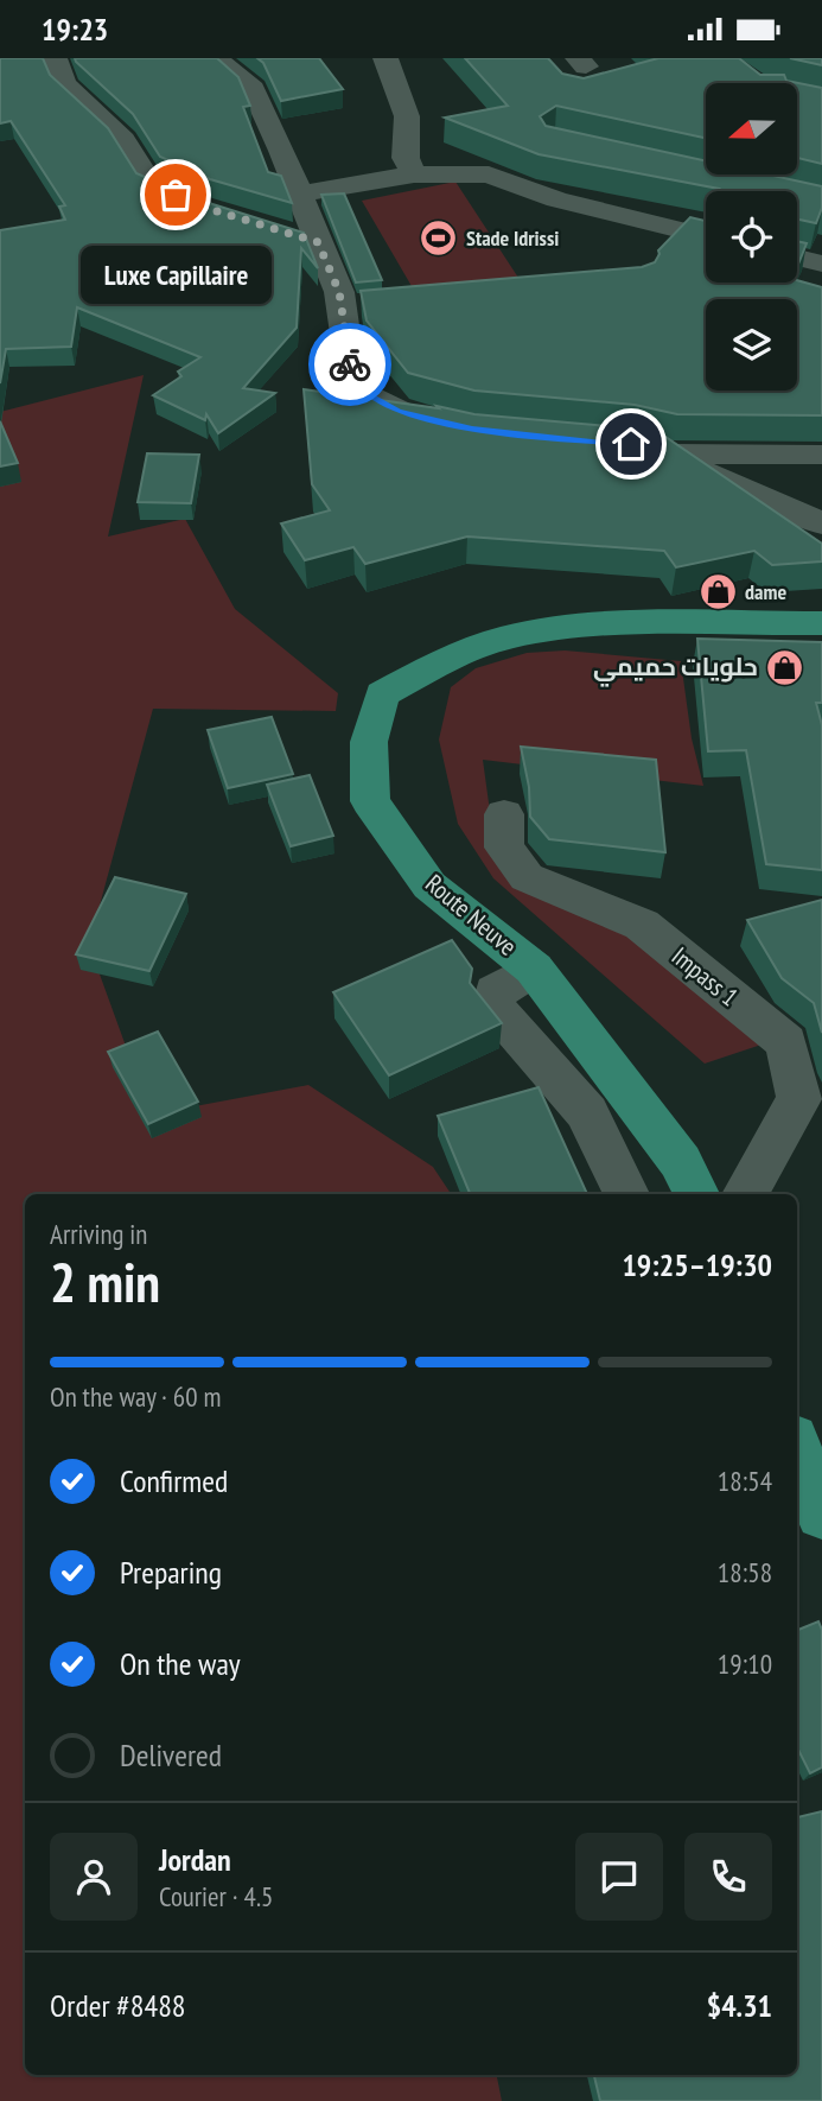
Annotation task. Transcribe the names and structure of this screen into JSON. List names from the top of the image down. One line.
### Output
{"streets":{"main road":["Route Neuve"],"street":["Impass 1"]},"places":{"other":["Luxe Capillaire"],"sports":["Stade Idrissi"],"shop":["dame","حلويات حميمي"]},"north":"left","page":{"status":"19:23","bubble":"Luxe Capillaire","heading":["2 min","Arriving in","19:25–19:30"],"panel":["Jordan","Courier · 4.5","Order #8488","$4.31"],"bar":"On the way · 60 m","list":[["Confirmed","18:54"],["Preparing","18:58"],["On the way","19:10"],"Delivered"]}}
